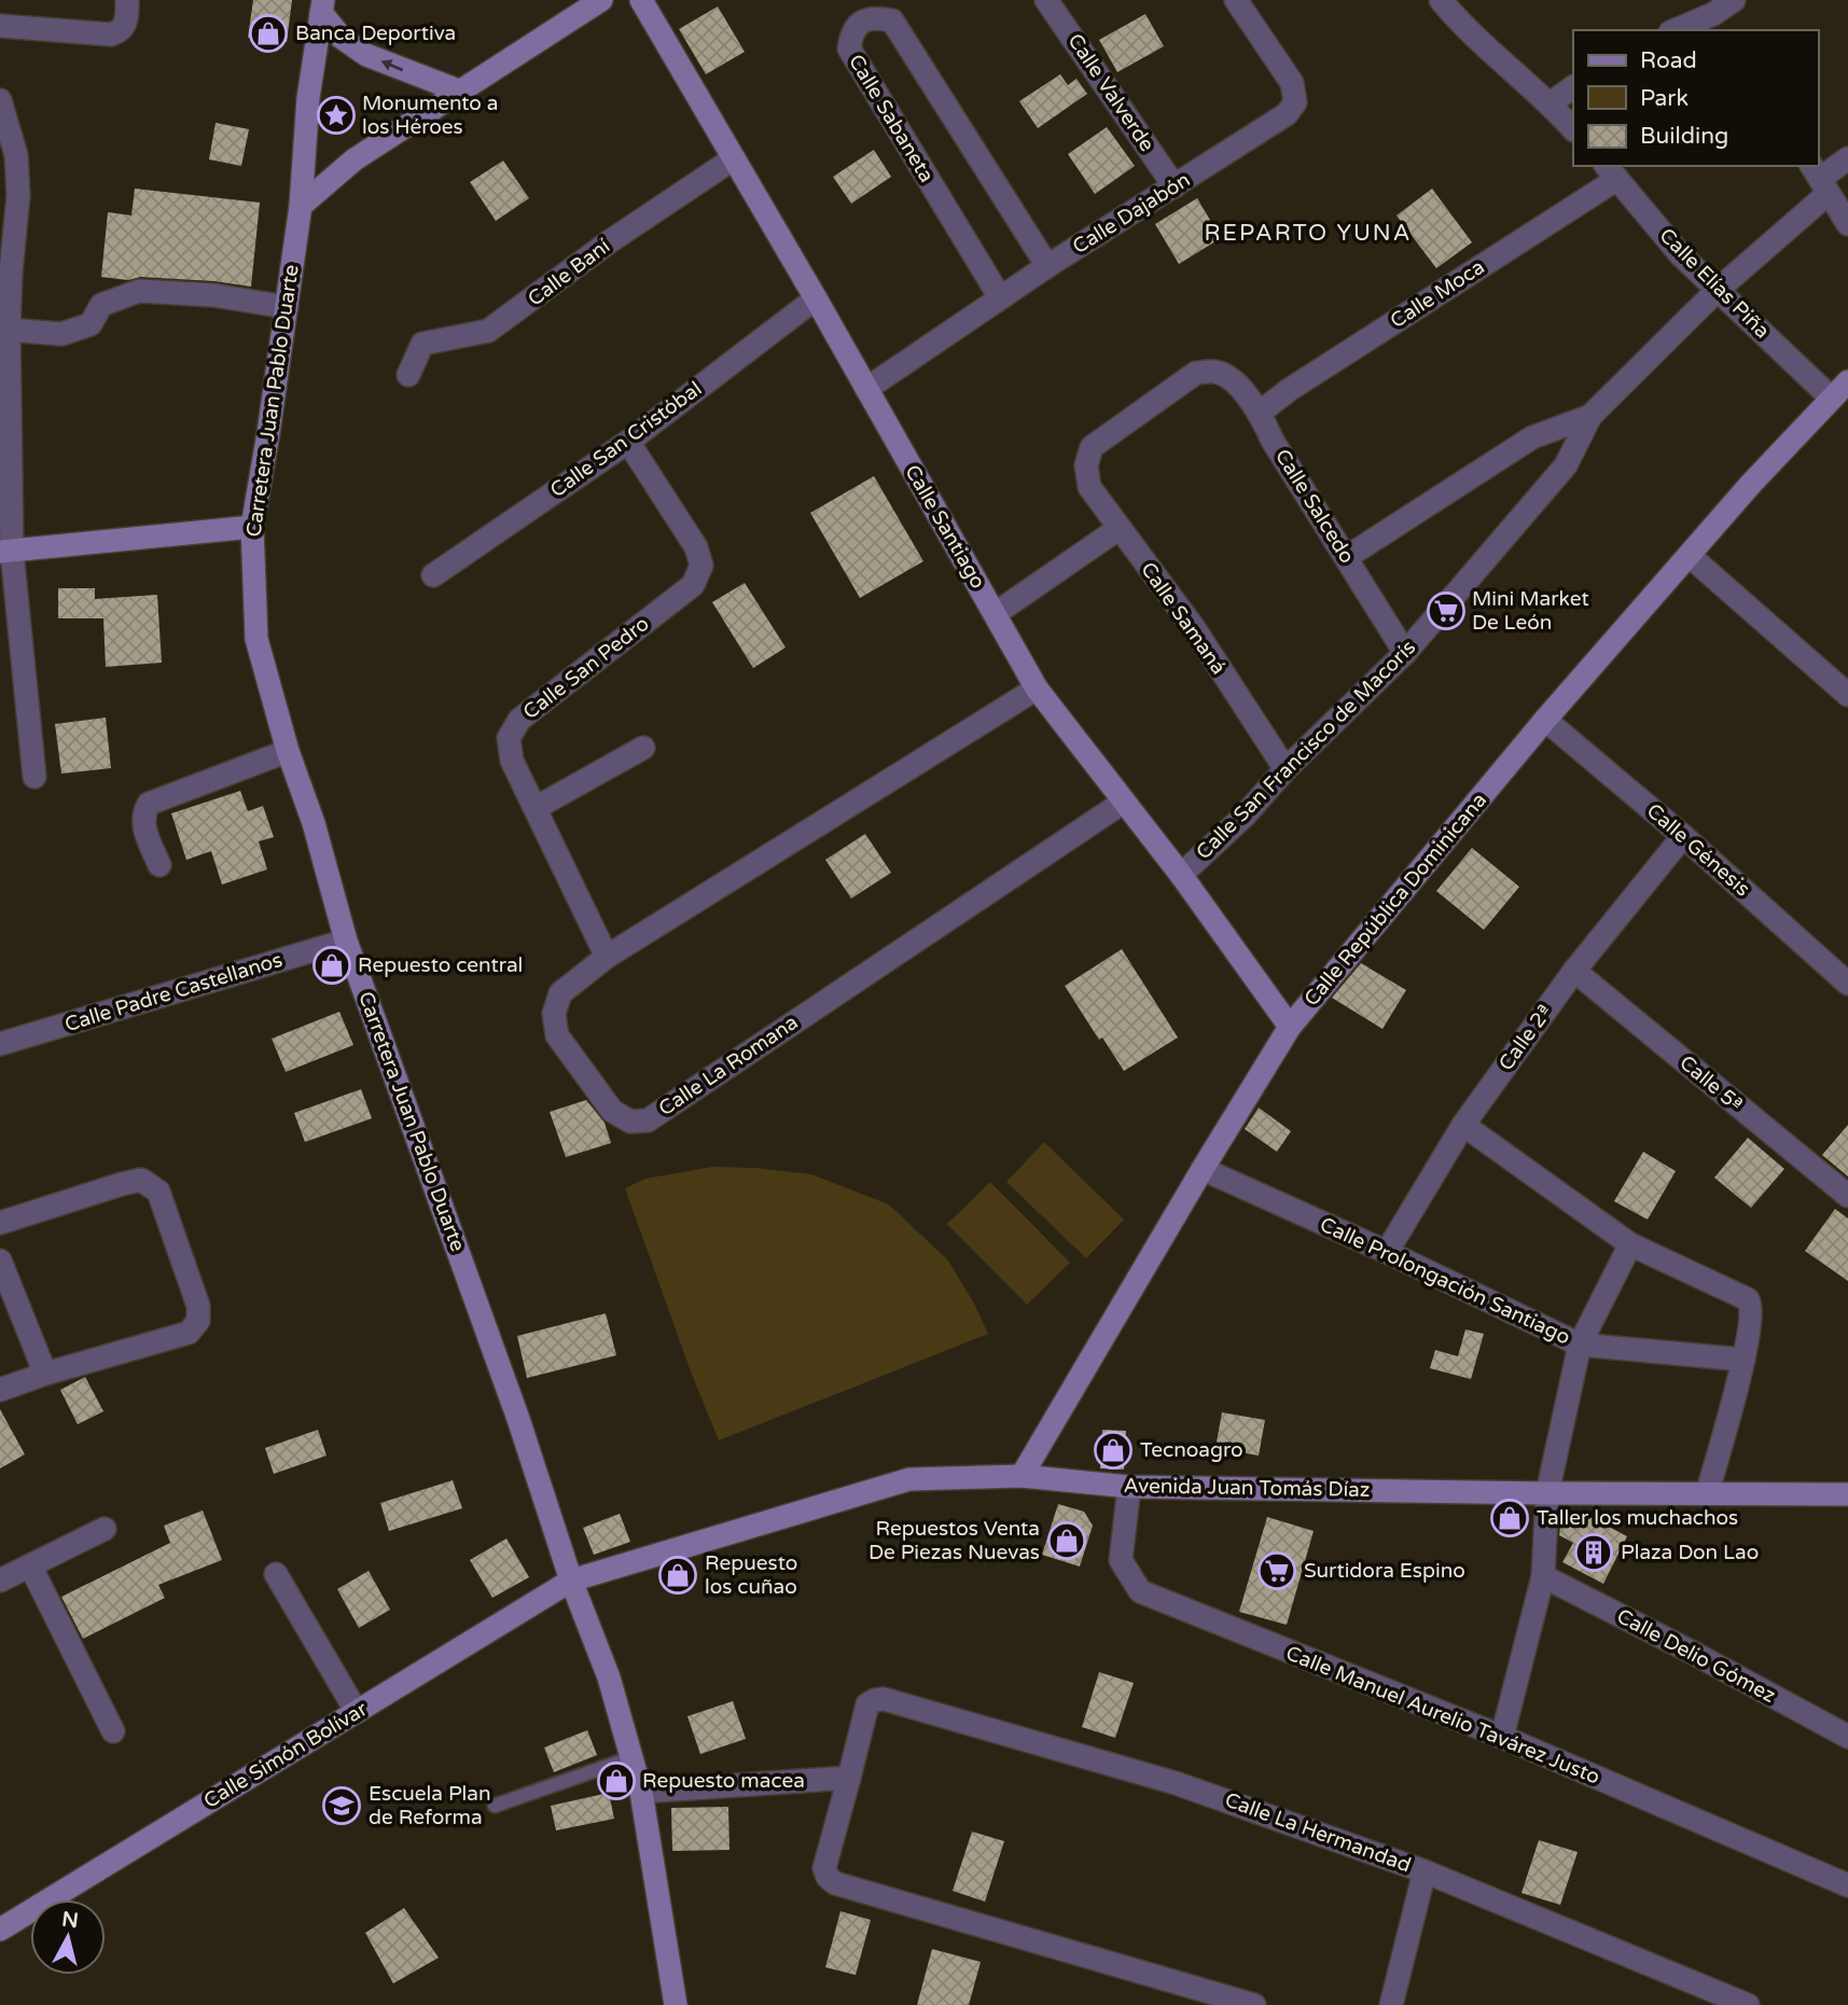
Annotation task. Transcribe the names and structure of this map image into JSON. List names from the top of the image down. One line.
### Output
{"streets":{"street":["Calle Valverde","Calle Sabaneta","Calle Dajabón","Calle Baní","Calle Elías Piña","Calle Moca","Carretera Juan Pablo Duarte","Calle San Cristóbal","Calle Salcedo","Calle Santiago","Calle Samaná","Calle San Pedro","Calle San Francisco de Macorís","Calle Génesis","Calle República Dominicana","Calle Padre Castellanos","Calle 2ª","Calle La Romana","Calle 5ª","Calle Prolongación Santiago","Avenida Juan Tomás Díaz","Calle Delio Gómez","Calle Manuel Aurelio Tavárez Justo","Calle Simón Bolívar","Calle La Hermandad"]},"crossings":[["Calle Valverde","Calle Dajabón"],["Calle Sabaneta","Calle Dajabón"],["Calle Dajabón","Calle Santiago"],["Calle Baní","Calle Santiago"],["Calle Elías Piña","Calle Moca"],["Calle Elías Piña","Calle San Francisco de Macorís"],["Calle Elías Piña","Calle República Dominicana"],["Calle Moca","Calle Salcedo"],["Carretera Juan Pablo Duarte","Calle Padre Castellanos"],["Carretera Juan Pablo Duarte","Avenida Juan Tomás Díaz"],["Carretera Juan Pablo Duarte","Calle Simón Bolívar"],["Calle San Cristóbal","Calle Santiago"],["Calle San Cristóbal","Calle San Pedro"],["Calle Salcedo","Calle Samaná"],["Calle Salcedo","Calle San Francisco de Macorís"],["Calle Santiago","Calle San Francisco de Macorís"],["Calle Santiago","Calle República Dominicana"],["Calle Santiago","Calle La Romana"],["Calle Samaná","Calle San Francisco de Macorís"],["Calle San Pedro","Calle La Romana"],["Calle Génesis","Calle República Dominicana"],["Calle Génesis","Calle 2ª"],["Calle República Dominicana","Calle Prolongación Santiago"],["Calle República Dominicana","Avenida Juan Tomás Díaz"],["Calle 2ª","Calle 5ª"],["Calle 2ª","Calle Prolongación Santiago"],["Avenida Juan Tomás Díaz","Calle Manuel Aurelio Tavárez Justo"],["Avenida Juan Tomás Díaz","Calle Simón Bolívar"]],"districts":["REPARTO YUNA"],"places":{"shop":["Banca Deportiva","Repuesto central","Tecnoagro","Taller los muchachos","Repuestos Venta De Piezas Nuevas","Repuesto los cuñao","Repuesto macea"],"place":["Monumento a los Héroes"],"supermarket":["Mini Market De León","Surtidora Espino"],"building":["Plaza Don Lao"],"school or university":["Escuela Plan de Reforma"]},"legend":["Road","Park","Building"],"north":"top"}
